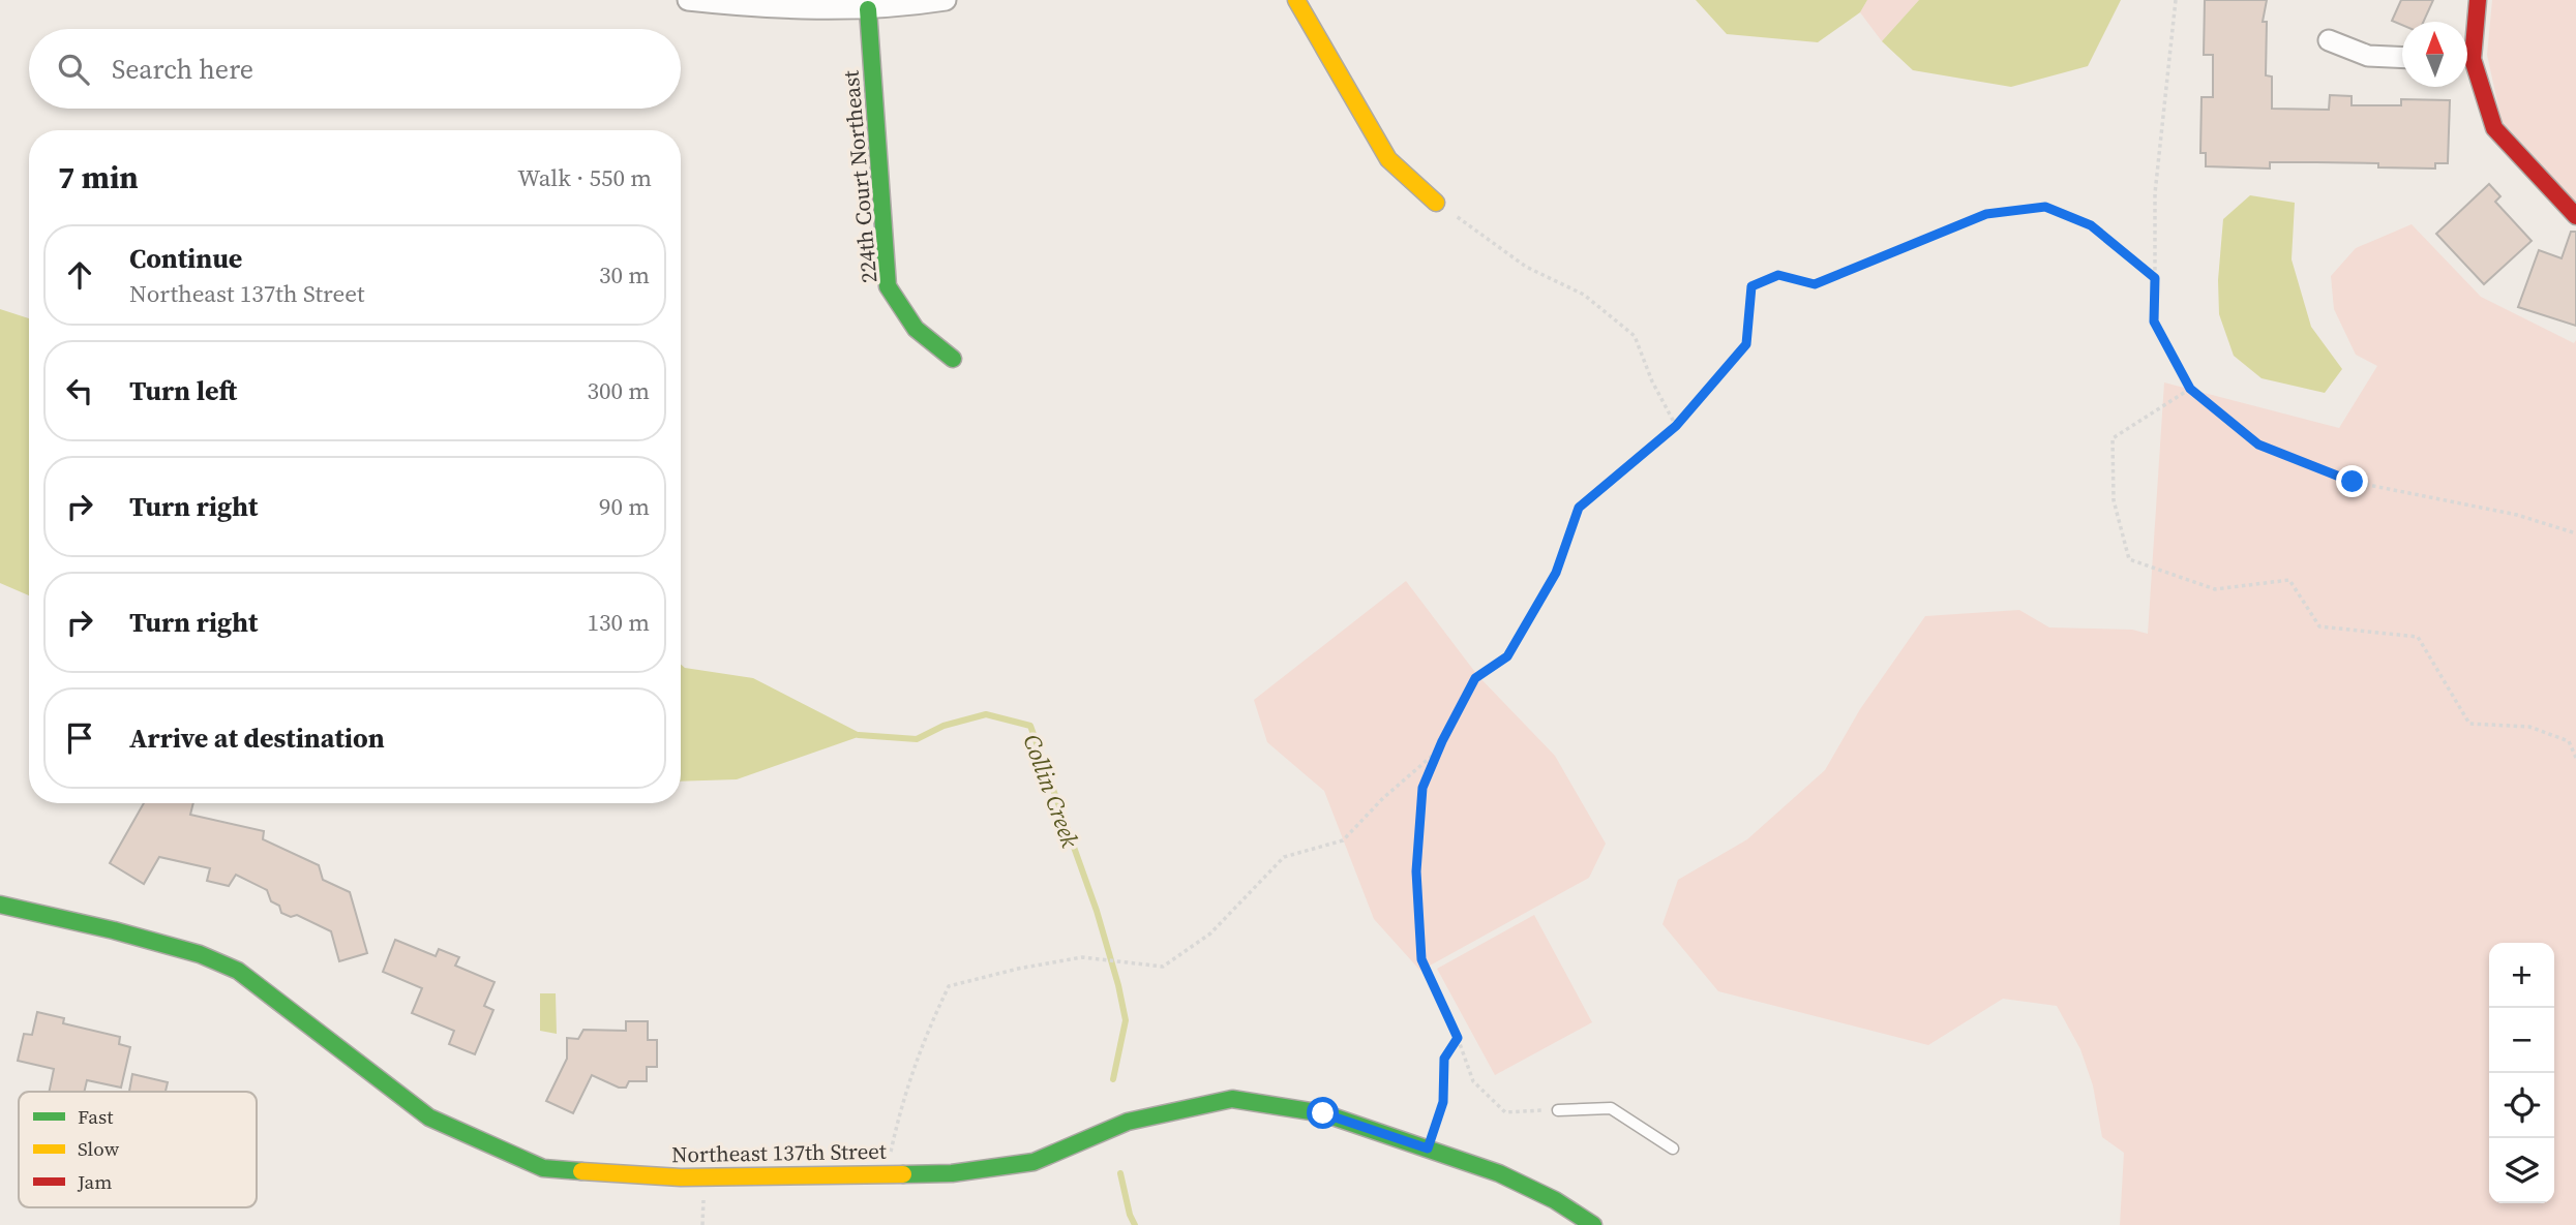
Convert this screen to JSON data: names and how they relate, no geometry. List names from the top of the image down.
{
  "streets": {
    "street": ["224th Court Northeast", "Northeast 137th Street"]
  },
  "water": ["Collin Creek"],
  "legend": ["Fast", "Slow", "Jam"],
  "north": "top",
  "page": {
    "search": "Search here",
    "heading": ["7 min", "Walk · 550 m"],
    "list": [
      ["Continue", "Northeast 137th Street", "30 m"],
      ["Turn left", "300 m"],
      ["Turn right", "90 m"],
      ["Turn right", "130 m"],
      "Arrive at destination"
    ],
    "map_buttons": ["+", "−"]
  }
}
